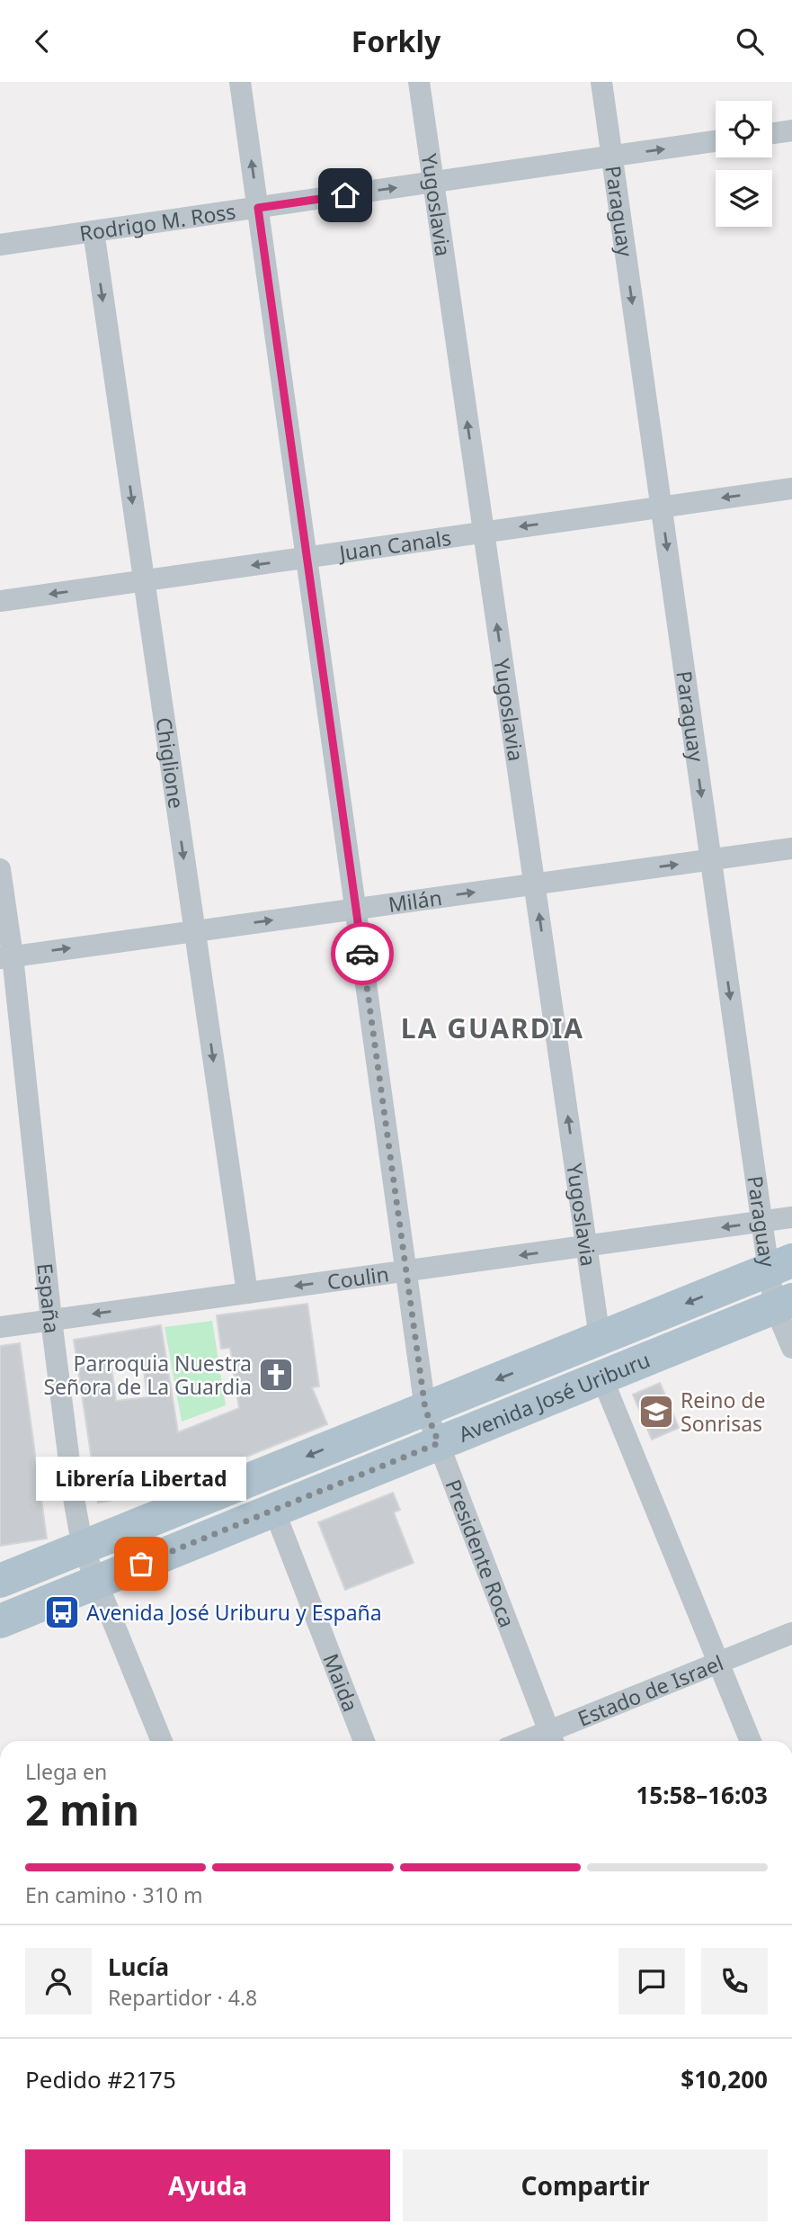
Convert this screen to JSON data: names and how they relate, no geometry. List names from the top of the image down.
{
  "streets": {
    "main road": ["Avenida José Uriburu"],
    "street": [
      "Yugoslavia",
      "Paraguay",
      "Rodrigo M. Ross",
      "Juan Canals",
      "Chiglione",
      "Milán",
      "Coulin",
      "España",
      "Presidente Roca",
      "Maida",
      "Estado de Israel"
    ]
  },
  "crossings": [
    ["Yugoslavia", "Rodrigo M. Ross"],
    ["Yugoslavia", "Juan Canals"],
    ["Yugoslavia", "Milán"],
    ["Yugoslavia", "Coulin"],
    ["Yugoslavia", "Avenida José Uriburu"],
    ["Paraguay", "Rodrigo M. Ross"],
    ["Paraguay", "Juan Canals"],
    ["Paraguay", "Milán"],
    ["Paraguay", "Coulin"],
    ["Paraguay", "Avenida José Uriburu"],
    ["Rodrigo M. Ross", "Chiglione"],
    ["Rodrigo M. Ross", "Presidente Roca"],
    ["Juan Canals", "Chiglione"],
    ["Juan Canals", "Presidente Roca"],
    ["Chiglione", "Milán"],
    ["Chiglione", "Coulin"],
    ["Milán", "España"],
    ["Milán", "Presidente Roca"],
    ["Coulin", "España"],
    ["Coulin", "Presidente Roca"],
    ["España", "Avenida José Uriburu"],
    ["Avenida José Uriburu", "Presidente Roca"],
    ["Avenida José Uriburu", "Maida"],
    ["Presidente Roca", "Estado de Israel"]
  ],
  "one_way": [
    "Yugoslavia",
    "Paraguay",
    "Rodrigo M. Ross",
    "Juan Canals",
    "Chiglione",
    "Milán",
    "Coulin"
  ],
  "districts": ["LA GUARDIA"],
  "places": {
    "church": ["Parroquia Nuestra Señora de La Guardia"],
    "school or university": ["Reino de Sonrisas"],
    "other": ["Librería Libertad"],
    "bus stop": ["Avenida José Uriburu y España"]
  },
  "page": {
    "header": "Forkly",
    "bubble": "Librería Libertad",
    "heading": ["2 min", "Llega en", "15:58–16:03"],
    "panel": [
      "Lucía",
      "Repartidor · 4.8",
      "Pedido #2175",
      "$10,200"
    ],
    "bar": "En camino · 310 m",
    "buttons": ["Ayuda", "Compartir"]
  }
}
